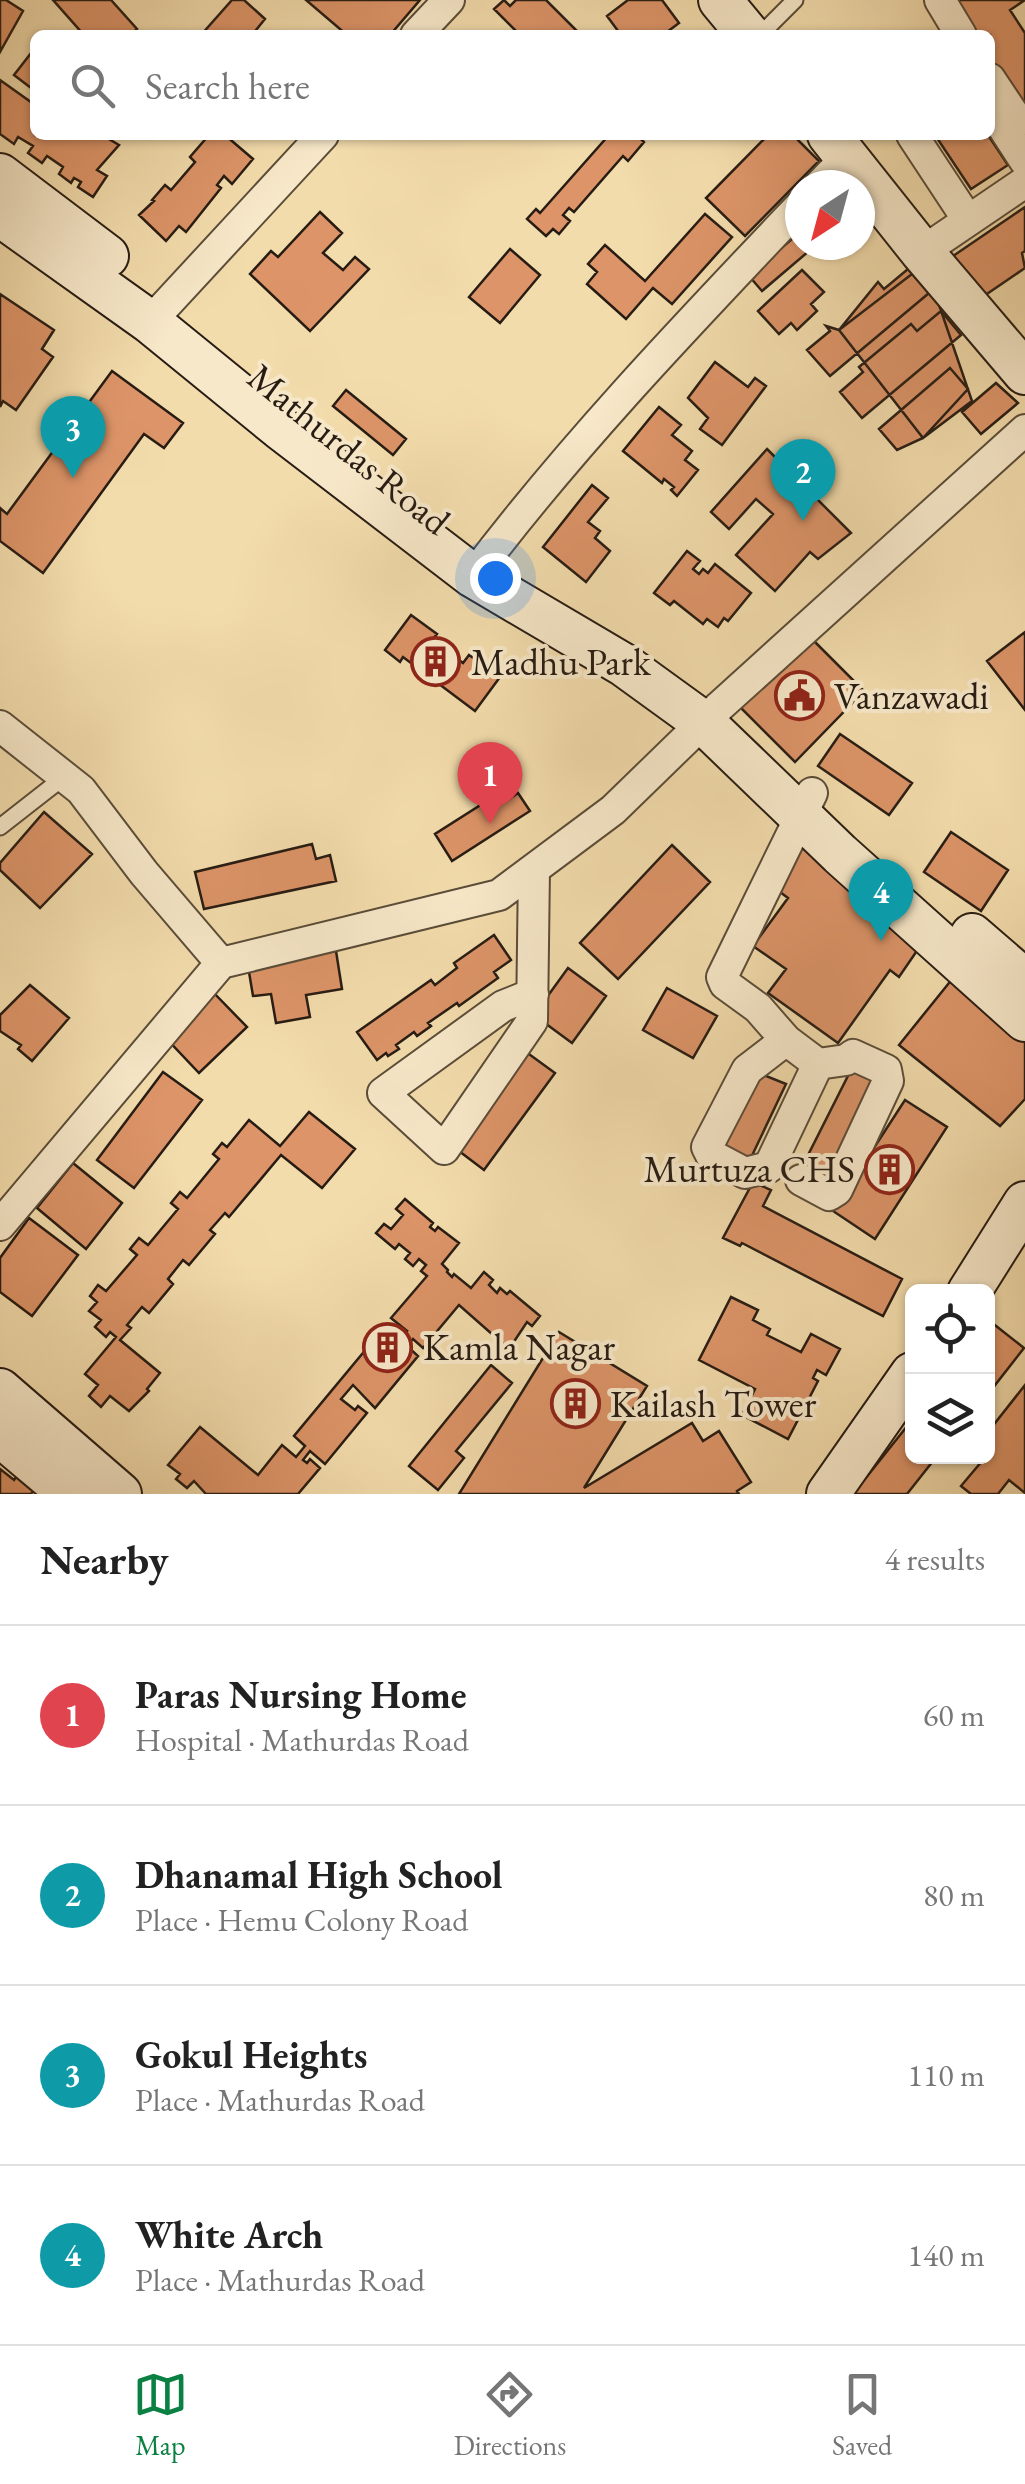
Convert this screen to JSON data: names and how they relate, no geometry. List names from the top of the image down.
{
  "streets": {
    "street": ["Mathurdas Road"]
  },
  "places": {
    "building": [
      "Madhu Park",
      "Murtuza CHS",
      "Kamla Nagar",
      "Kailash Tower"
    ],
    "public building": ["Vanzawadi"]
  },
  "north": "bottom left",
  "page": {
    "search": "Search here",
    "pins": [
      "3",
      "2",
      "1",
      "4"
    ],
    "heading": ["Nearby", "4 results"],
    "list": [
      {
        "mark": "1",
        "name": "Paras Nursing Home",
        "note": "Hospital · Mathurdas Road",
        "value": "60 m"
      },
      {
        "mark": "2",
        "name": "Dhanamal High School",
        "note": "Place · Hemu Colony Road",
        "value": "80 m"
      },
      {
        "mark": "3",
        "name": "Gokul Heights",
        "note": "Place · Mathurdas Road",
        "value": "110 m"
      },
      {
        "mark": "4",
        "name": "White Arch",
        "note": "Place · Mathurdas Road",
        "value": "140 m"
      }
    ],
    "nav": ["Map", "Directions", "Saved"]
  }
}
